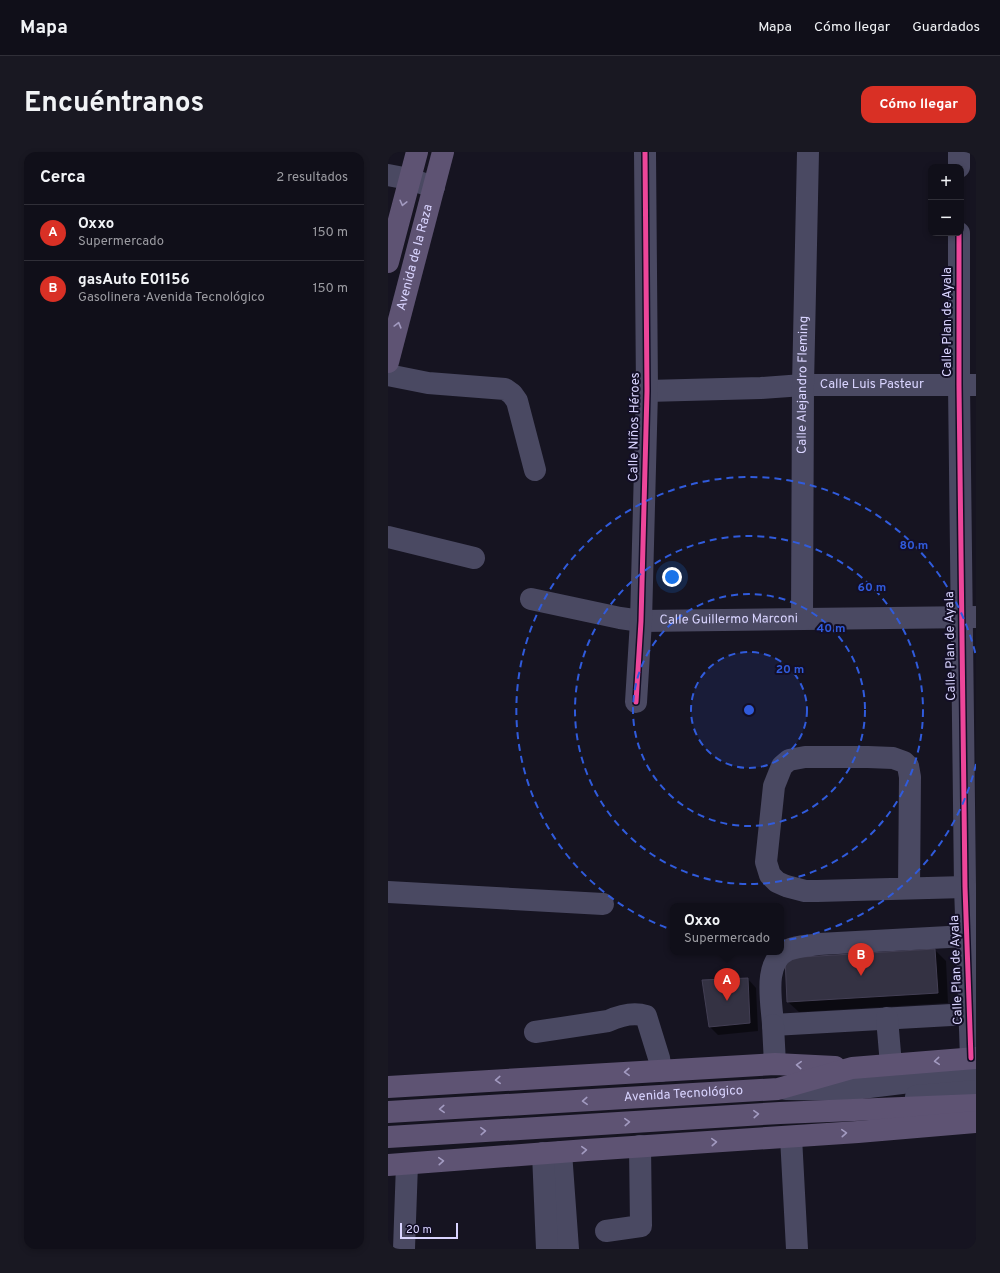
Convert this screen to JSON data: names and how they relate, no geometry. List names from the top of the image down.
{
  "streets": {
    "main road": ["Avenida de la Raza", "Avenida Tecnológico"],
    "street": [
      "Calle Plan de Ayala",
      "Calle Alejandro Fleming",
      "Calle Luis Pasteur",
      "Calle Niños Héroes",
      "Calle Guillermo Marconi"
    ]
  },
  "crossings": [
    ["Calle Plan de Ayala", "Calle Luis Pasteur"],
    ["Calle Plan de Ayala", "Calle Guillermo Marconi"],
    ["Calle Plan de Ayala", "Avenida Tecnológico"],
    ["Calle Alejandro Fleming", "Calle Luis Pasteur"],
    ["Calle Alejandro Fleming", "Calle Guillermo Marconi"],
    ["Calle Luis Pasteur", "Calle Niños Héroes"],
    ["Calle Niños Héroes", "Calle Guillermo Marconi"]
  ],
  "scale_bar": "20 m",
  "page": {
    "header": "Mapa",
    "nav": ["Mapa", "Cómo llegar", "Guardados"],
    "title": "Encuéntranos",
    "buttons": "Cómo llegar",
    "heading": ["Cerca", "2 resultados"],
    "map_buttons": ["+", "−"],
    "list": [
      {
        "mark": "A",
        "name": "Oxxo",
        "note": "Supermercado",
        "value": "150 m"
      },
      {
        "mark": "B",
        "name": "gasAuto E01156",
        "note": "Gasolinera · Avenida Tecnológico",
        "value": "150 m"
      }
    ],
    "popup": ["Oxxo", "Supermercado"],
    "pins": ["B", "A"],
    "scale": "20 m"
  },
  "rings": [
    "80 m",
    "60 m",
    "40 m",
    "20 m"
  ]
}
